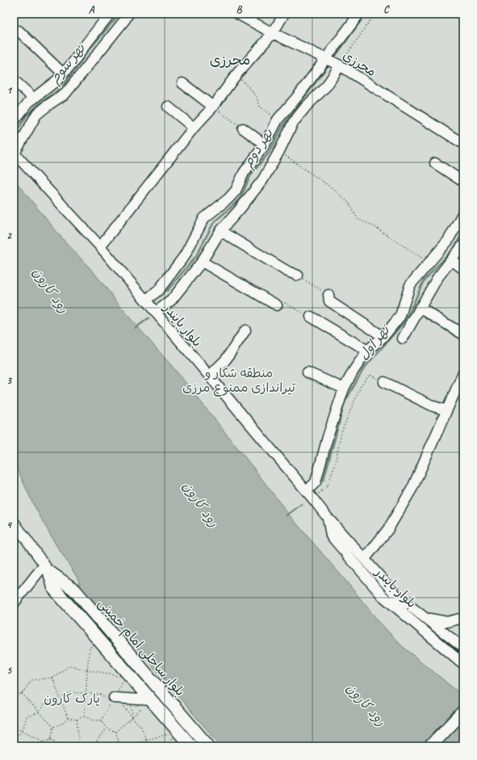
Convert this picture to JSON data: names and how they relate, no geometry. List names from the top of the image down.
{
  "streets": {
    "main road": ["بلوار ساحلی امام خمینی"],
    "street": ["محرزی", "بلوار بایندر"]
  },
  "districts": ["محرزی"],
  "water": [
    "نهر سوم",
    "نهر دوم",
    "رود کارون",
    "نهر اول"
  ],
  "parks": ["منطقه شکار و تیراندازی ممنوع مرزی", "پارک کارون"],
  "grid": {
    "columns": ["A", "B", "C"],
    "rows": [
      "1",
      "2",
      "3",
      "4",
      "5"
    ]
  }
}
